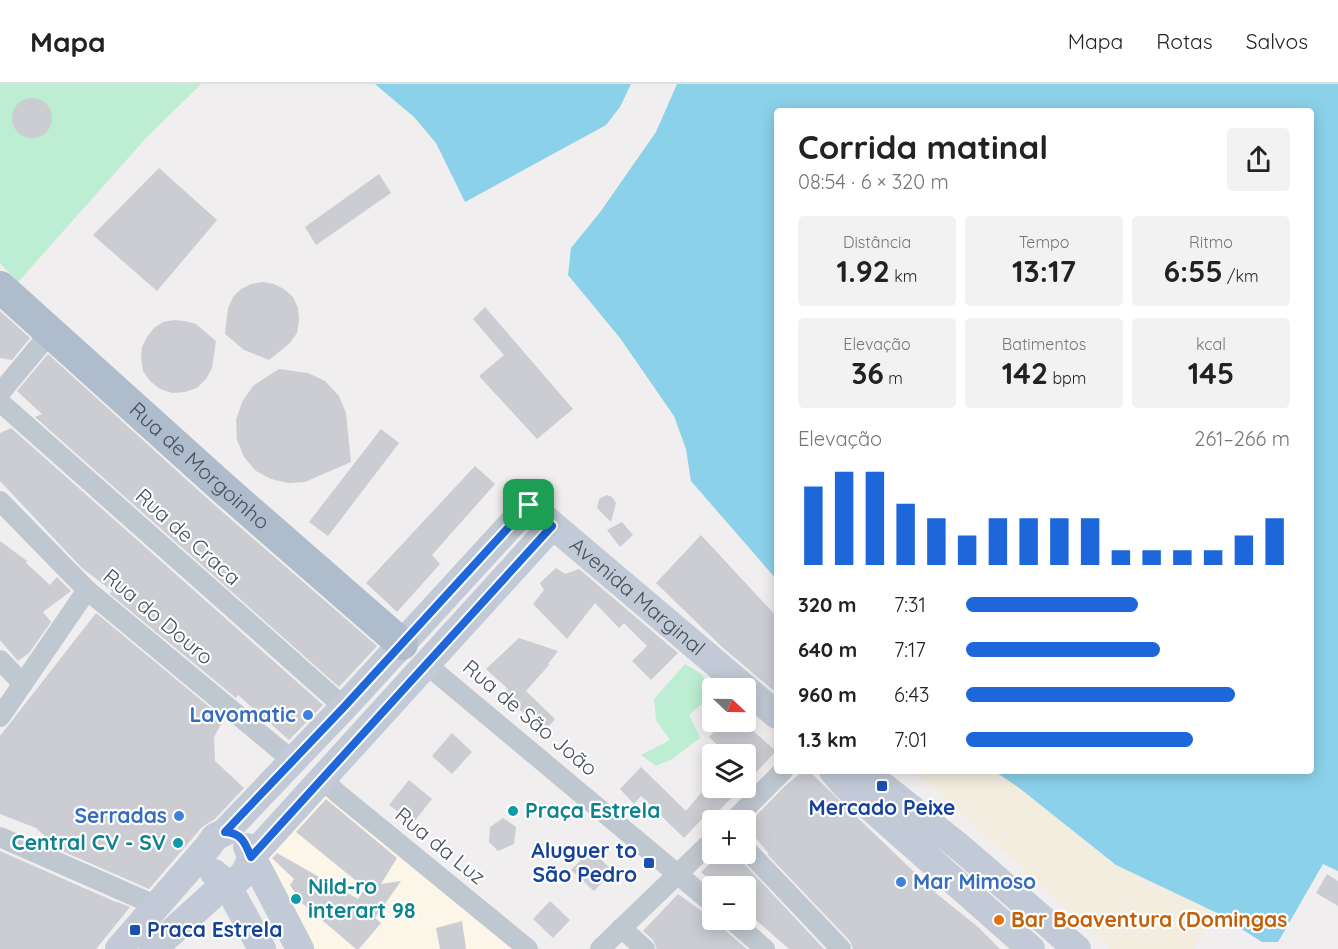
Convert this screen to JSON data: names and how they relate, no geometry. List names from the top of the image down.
{
  "streets": {
    "main road": ["Rua de Morgoinho", "Avenida Marginal"],
    "street": [
      "Rua de Craca",
      "Rua do Douro",
      "Rua de São João",
      "Rua da Luz"
    ]
  },
  "crossings": [
    ["Rua de Morgoinho", "Avenida Marginal"]
  ],
  "places": {
    "other": [
      "Lavomatic",
      "Praça Estrela",
      "Serradas",
      "Central CV - SV",
      "Mar Mimoso",
      "Nild-ro interart 98",
      "Bar Boaventura (Domingas"
    ],
    "transit": ["Mercado Peixe", "Aluguer to São Pedro", "Praca Estrela"]
  },
  "north": "right",
  "page": {
    "header": "Mapa",
    "nav": ["Mapa", "Rotas", "Salvos"],
    "heading": ["Corrida matinal", "08:54 · 6 × 320 m"],
    "stats": [
      ["Distância", "1.92 km"],
      ["Tempo", "13:17"],
      ["Ritmo", "6:55 /km"],
      ["Elevação", "36 m"],
      ["Batimentos", "142 bpm"],
      ["kcal", "145"]
    ],
    "chart": ["Elevação", "261–266 m"],
    "list": [
      {
        "name": "320 m",
        "note": "7:31"
      },
      {
        "name": "640 m",
        "note": "7:17"
      },
      {
        "name": "960 m",
        "note": "6:43"
      },
      {
        "name": "1.3 km",
        "note": "7:01"
      }
    ],
    "map_buttons": ["+", "−"]
  }
}
